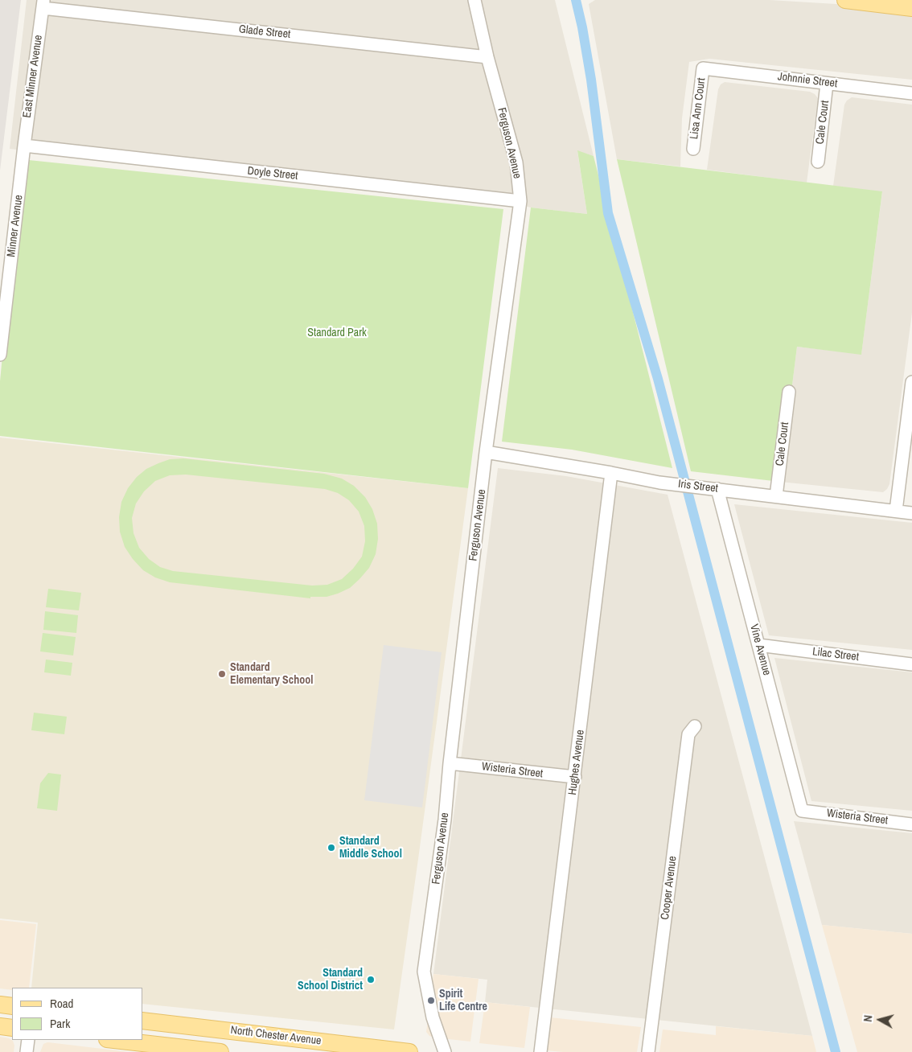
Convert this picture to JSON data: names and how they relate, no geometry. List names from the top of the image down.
{
  "streets": {
    "main road": ["North Chester Avenue"],
    "street": [
      "Glade Street",
      "East Minner Avenue",
      "Johnnie Street",
      "Lisa Ann Court",
      "Cale Court",
      "Ferguson Avenue",
      "Doyle Street",
      "Minner Avenue",
      "Iris Street",
      "Vine Avenue",
      "Lilac Street",
      "Hughes Avenue",
      "Wisteria Street",
      "Cooper Avenue"
    ]
  },
  "crossings": [
    ["Glade Street", "East Minner Avenue"],
    ["Glade Street", "Ferguson Avenue"],
    ["East Minner Avenue", "Doyle Street"],
    ["East Minner Avenue", "Minner Avenue"],
    ["Johnnie Street", "Lisa Ann Court"],
    ["Johnnie Street", "Cale Court"],
    ["Cale Court", "Iris Street"],
    ["Ferguson Avenue", "Doyle Street"],
    ["Ferguson Avenue", "Iris Street"],
    ["Ferguson Avenue", "Wisteria Street"],
    ["Doyle Street", "Minner Avenue"],
    ["Iris Street", "Vine Avenue"],
    ["Iris Street", "Hughes Avenue"],
    ["Vine Avenue", "Lilac Street"],
    ["Vine Avenue", "Wisteria Street"],
    ["Hughes Avenue", "Wisteria Street"]
  ],
  "parks": ["Standard Park"],
  "places": [
    "Standard Elementary School",
    "Standard Middle School",
    "Standard School District",
    "Spirit Life Centre"
  ],
  "legend": ["Road", "Park"],
  "north": "left"
}
